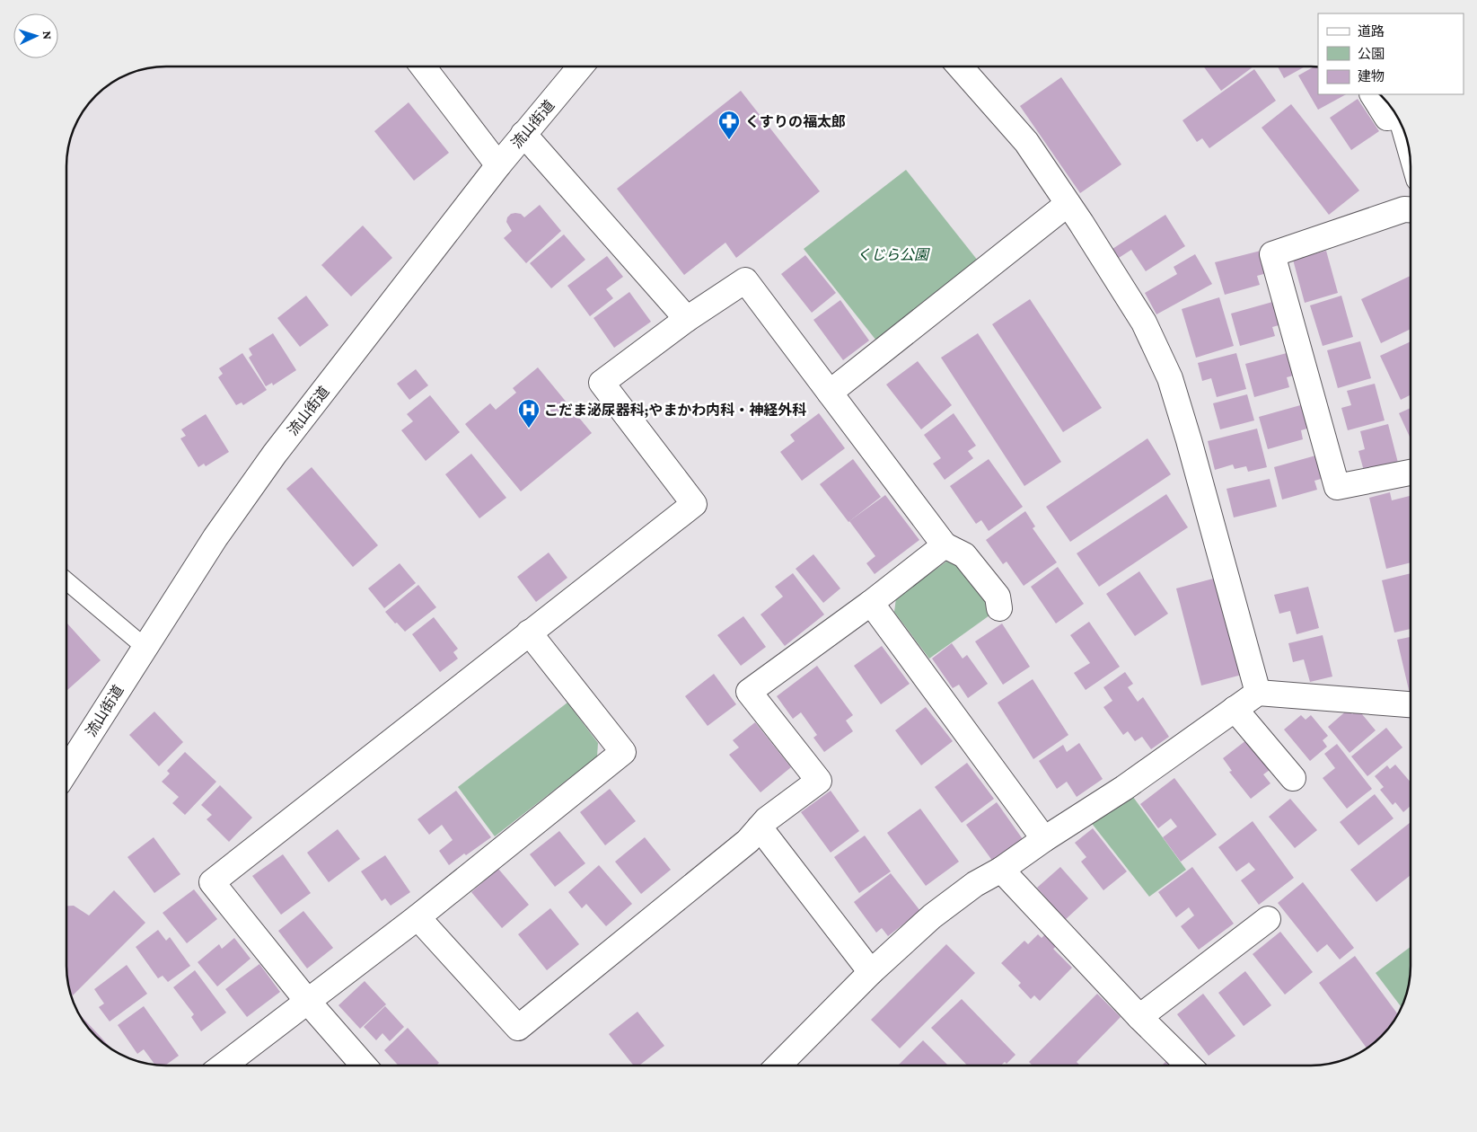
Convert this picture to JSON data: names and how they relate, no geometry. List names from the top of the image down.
{
  "streets": {
    "street": ["流山街道"]
  },
  "parks": ["くじら公園"],
  "places": {
    "pharmacy": ["くすりの福太郎"],
    "hospital": ["こだま泌尿器科;やまかわ内科・神経外科"]
  },
  "legend": ["道路", "公園", "建物"],
  "north": "right"
}
